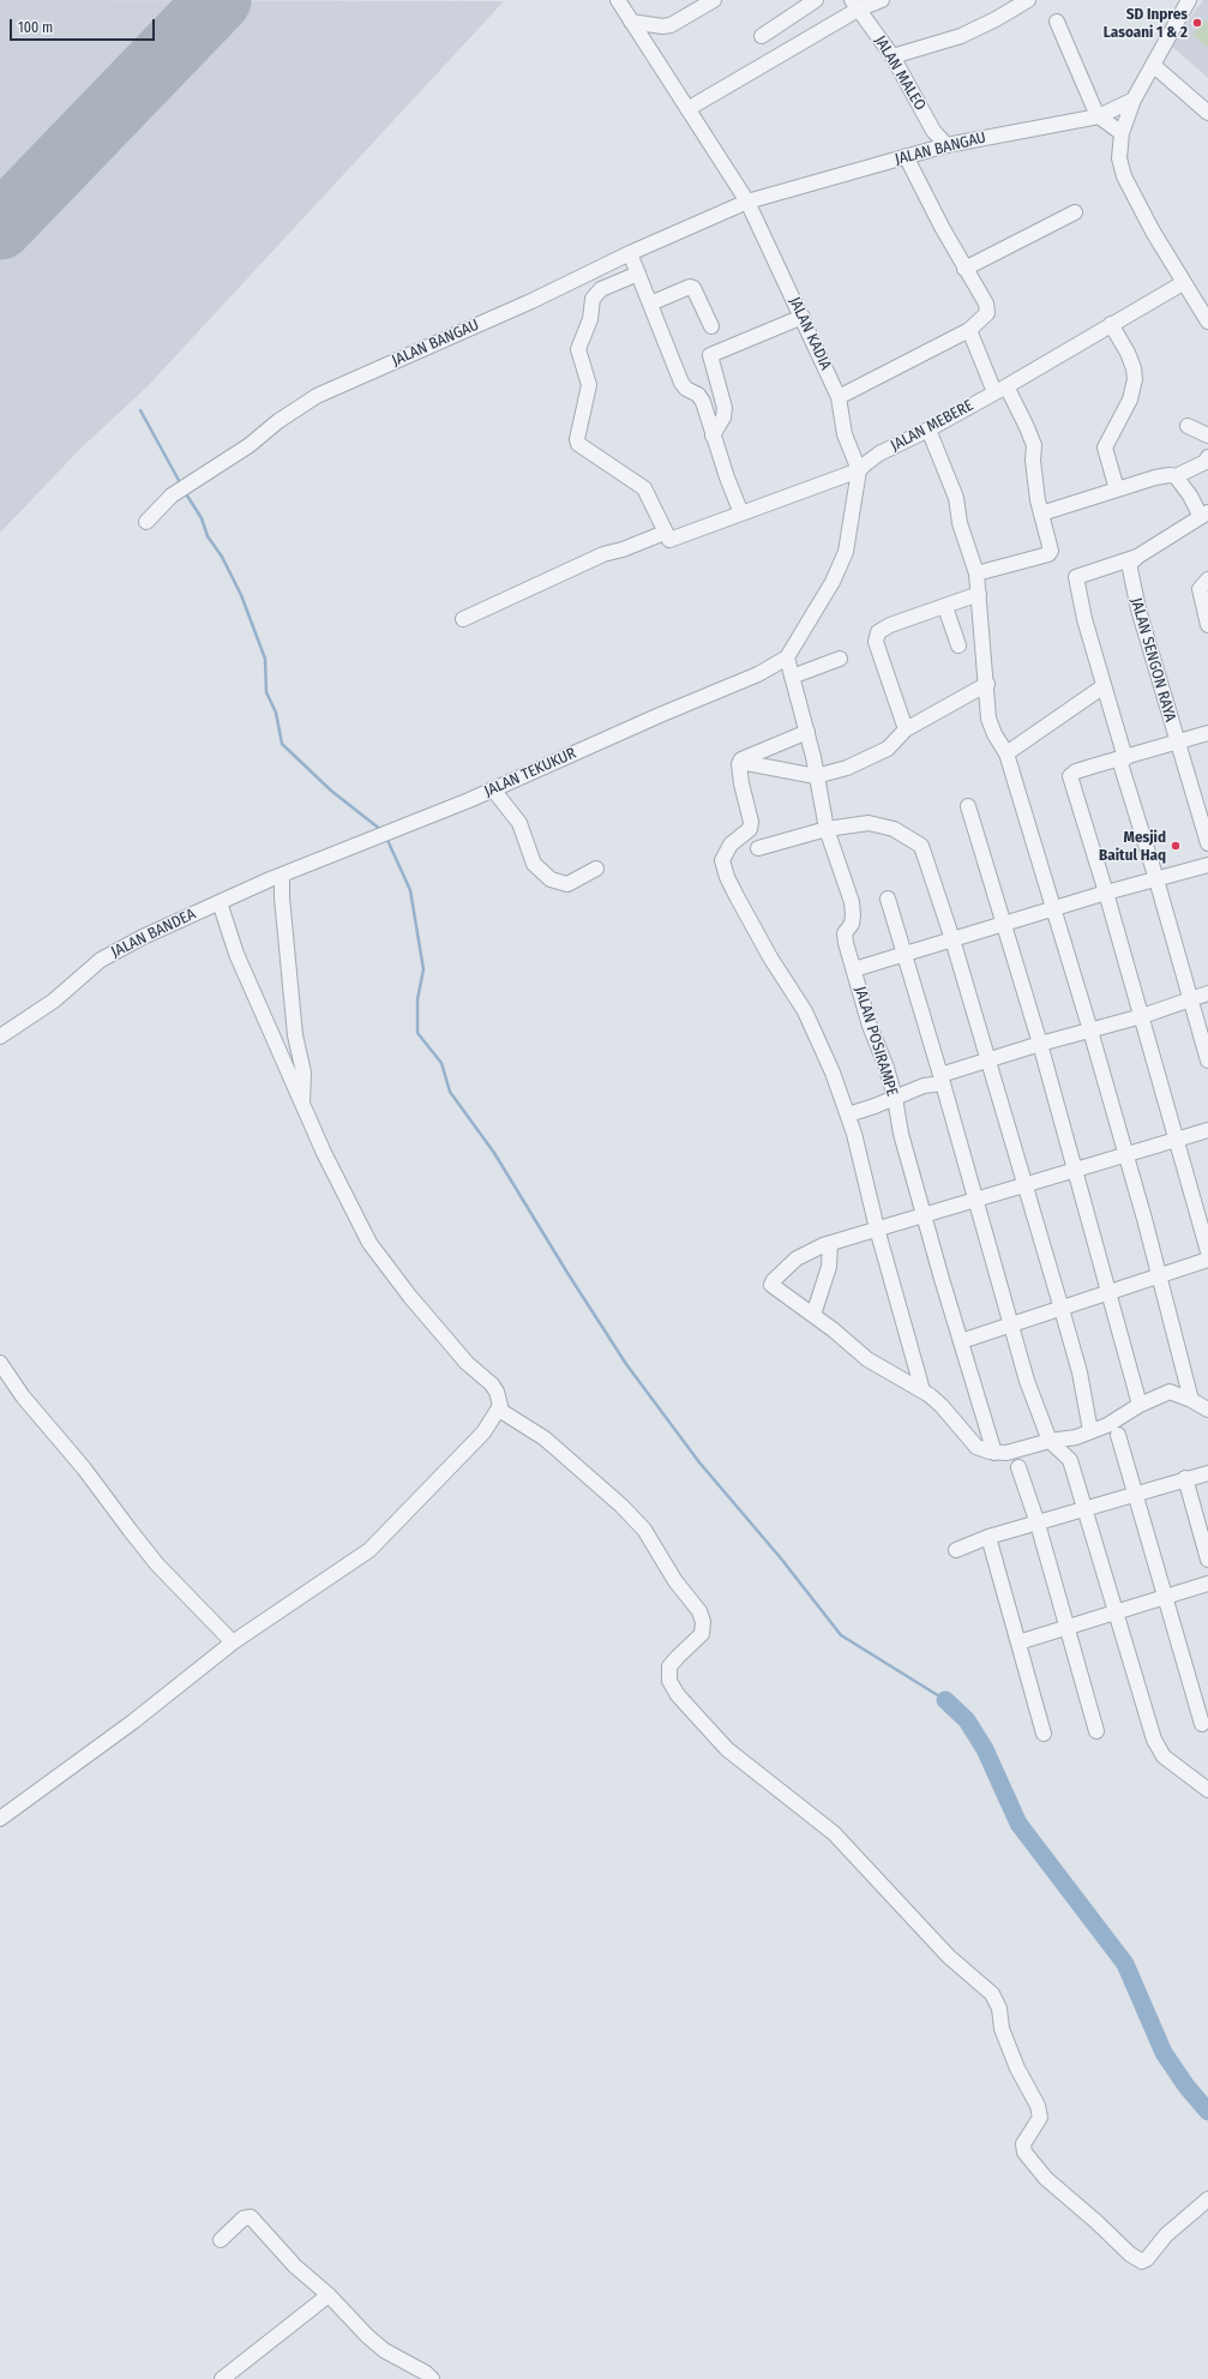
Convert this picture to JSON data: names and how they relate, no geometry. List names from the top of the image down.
{
  "streets": {
    "street": [
      "JALAN MALEO",
      "JALAN BANGAU",
      "JALAN KADIA",
      "JALAN MEBERE",
      "JALAN SENGON RAYA",
      "JALAN TEKUKUR",
      "JALAN BANDEA",
      "JALAN POSIRAMPE"
    ]
  },
  "crossings": [
    ["JALAN MALEO", "JALAN BANGAU"],
    ["JALAN BANGAU", "JALAN KADIA"],
    ["JALAN KADIA", "JALAN MEBERE"],
    ["JALAN TEKUKUR", "JALAN BANDEA"],
    ["JALAN TEKUKUR", "JALAN POSIRAMPE"]
  ],
  "places": ["SD Inpres Lasoani 1 & 2", "Mesjid Baitul Haq"],
  "scale_bar": "100 m"
}
